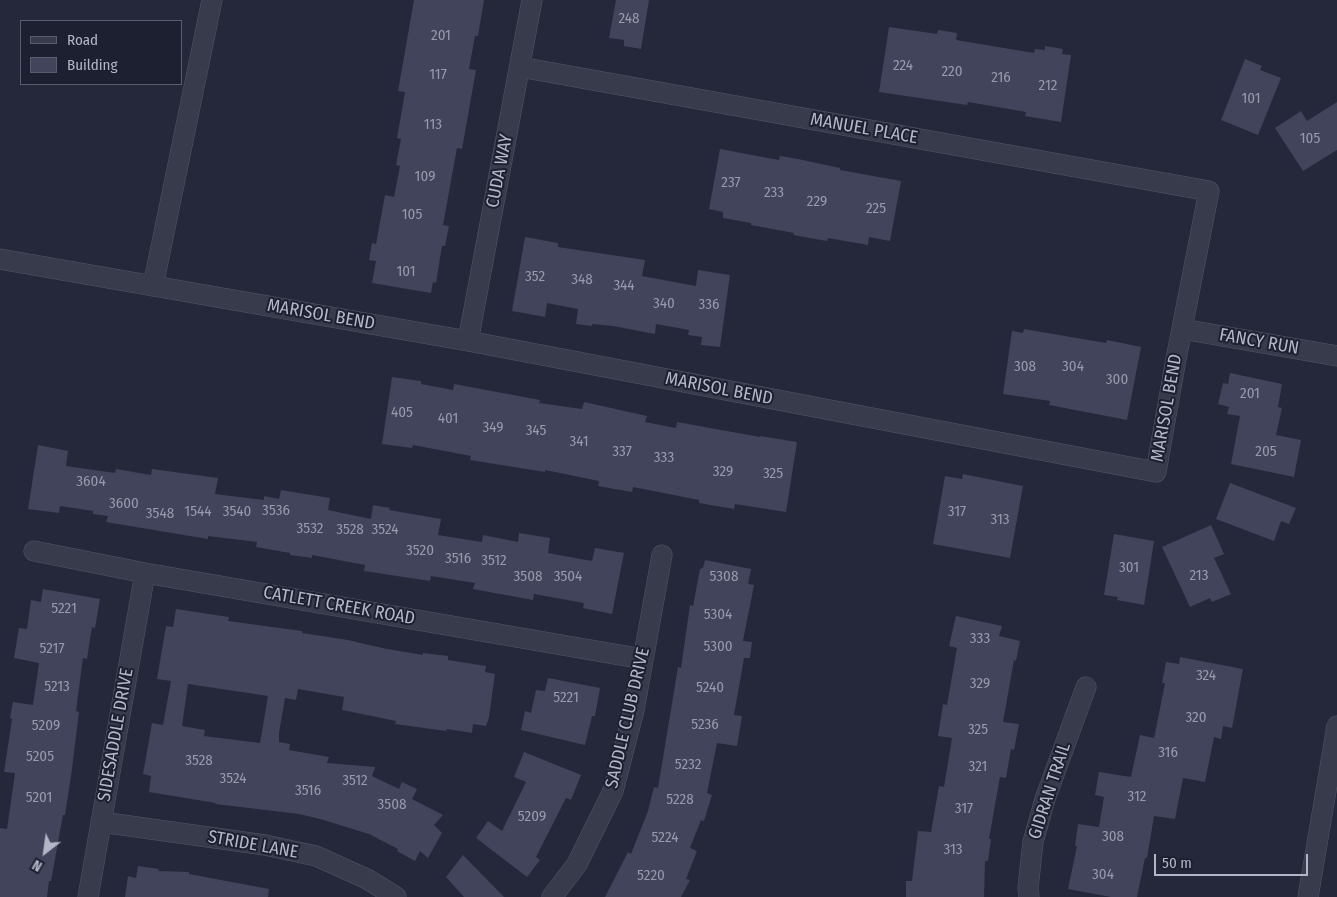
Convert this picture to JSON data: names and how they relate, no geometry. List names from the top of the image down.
{
  "streets": {
    "street": [
      "MANUEL PLACE",
      "CUDA WAY",
      "MARISOL BEND",
      "FANCY RUN",
      "CATLETT CREEK ROAD",
      "SADDLE CLUB DRIVE",
      "SIDESADDLE DRIVE",
      "GIDRAN TRAIL",
      "STRIDE LANE"
    ]
  },
  "crossings": [
    ["MANUEL PLACE", "CUDA WAY"],
    ["MANUEL PLACE", "MARISOL BEND"],
    ["CUDA WAY", "MARISOL BEND"],
    ["MARISOL BEND", "FANCY RUN"],
    ["CATLETT CREEK ROAD", "SADDLE CLUB DRIVE"],
    ["CATLETT CREEK ROAD", "SIDESADDLE DRIVE"],
    ["SIDESADDLE DRIVE", "STRIDE LANE"]
  ],
  "house_numbers": [
    "248",
    "201",
    "224",
    "220",
    "117",
    "216",
    "212",
    "101",
    "113",
    "105",
    "109",
    "237",
    "233",
    "229",
    "225",
    "105",
    "101",
    "352",
    "348",
    "344",
    "340",
    "336",
    "308",
    "304",
    "300",
    "201",
    "405",
    "401",
    "349",
    "345",
    "341",
    "337",
    "205",
    "333",
    "329",
    "325",
    "3604",
    "3600",
    "3536",
    "1544",
    "3540",
    "317",
    "3548",
    "313",
    "3532",
    "3528",
    "3524",
    "3520",
    "3516",
    "3512",
    "301",
    "213",
    "3508",
    "3504",
    "5308",
    "5221",
    "5304",
    "333",
    "5300",
    "5217",
    "324",
    "329",
    "5213",
    "5240",
    "5221",
    "320",
    "5236",
    "5209",
    "325",
    "316",
    "5205",
    "3528",
    "5232",
    "321",
    "3524",
    "3512",
    "3516",
    "312",
    "5201",
    "5228",
    "3508",
    "317",
    "5209",
    "308",
    "5224",
    "313",
    "304",
    "5220"
  ],
  "legend": ["Road", "Building"],
  "scale_bar": "50 m",
  "north": "bottom left"
}
